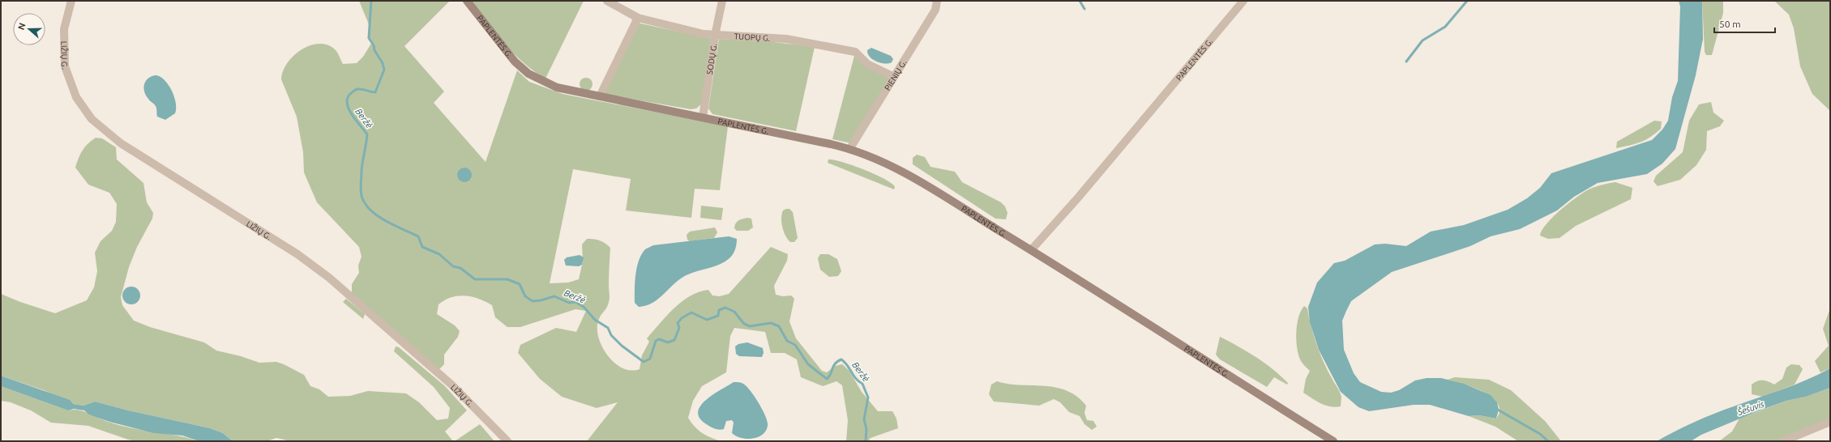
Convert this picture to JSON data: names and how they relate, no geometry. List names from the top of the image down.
{
  "streets": {
    "main road": ["PAPLENTĖS G."],
    "street": [
      "TUOPŲ G.",
      "LIŽIŲ G.",
      "SODŲ G.",
      "PIENIŲ G."
    ]
  },
  "crossings": [
    ["PAPLENTĖS G.", "SODŲ G."],
    ["PAPLENTĖS G.", "PIENIŲ G."],
    ["TUOPŲ G.", "SODŲ G."],
    ["TUOPŲ G.", "PIENIŲ G."]
  ],
  "water": ["Beržė", "Šešuvis"],
  "scale_bar": "50 m",
  "north": "left"
}
